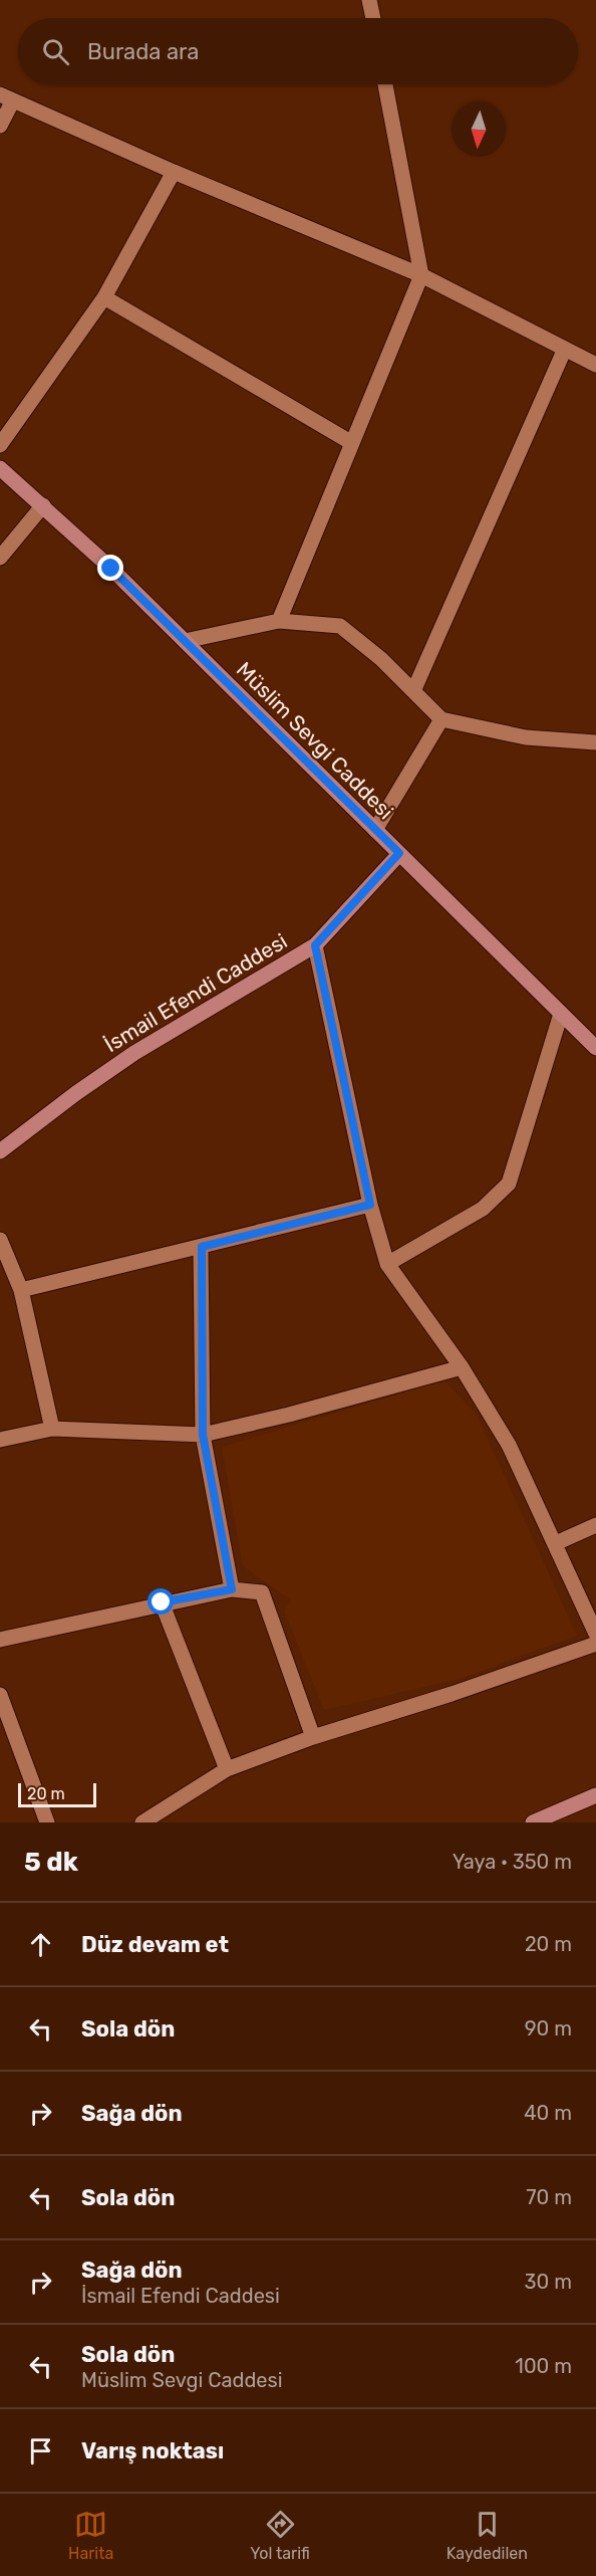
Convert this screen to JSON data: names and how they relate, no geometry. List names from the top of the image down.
{
  "streets": {
    "main road": ["Müslim Sevgi Caddesi", "İsmail Efendi Caddesi"]
  },
  "crossings": [
    ["Müslim Sevgi Caddesi", "İsmail Efendi Caddesi"]
  ],
  "scale_bar": "20 m",
  "north": "bottom",
  "page": {
    "search": "Burada ara",
    "scale": "20 m",
    "heading": ["5 dk", "Yaya · 350 m"],
    "list": [
      ["Düz devam et", "20 m"],
      ["Sola dön", "90 m"],
      ["Sağa dön", "40 m"],
      ["Sola dön", "70 m"],
      ["Sağa dön", "İsmail Efendi Caddesi", "30 m"],
      ["Sola dön", "Müslim Sevgi Caddesi", "100 m"],
      "Varış noktası"
    ],
    "nav": ["Harita", "Yol tarifi", "Kaydedilen"]
  }
}
